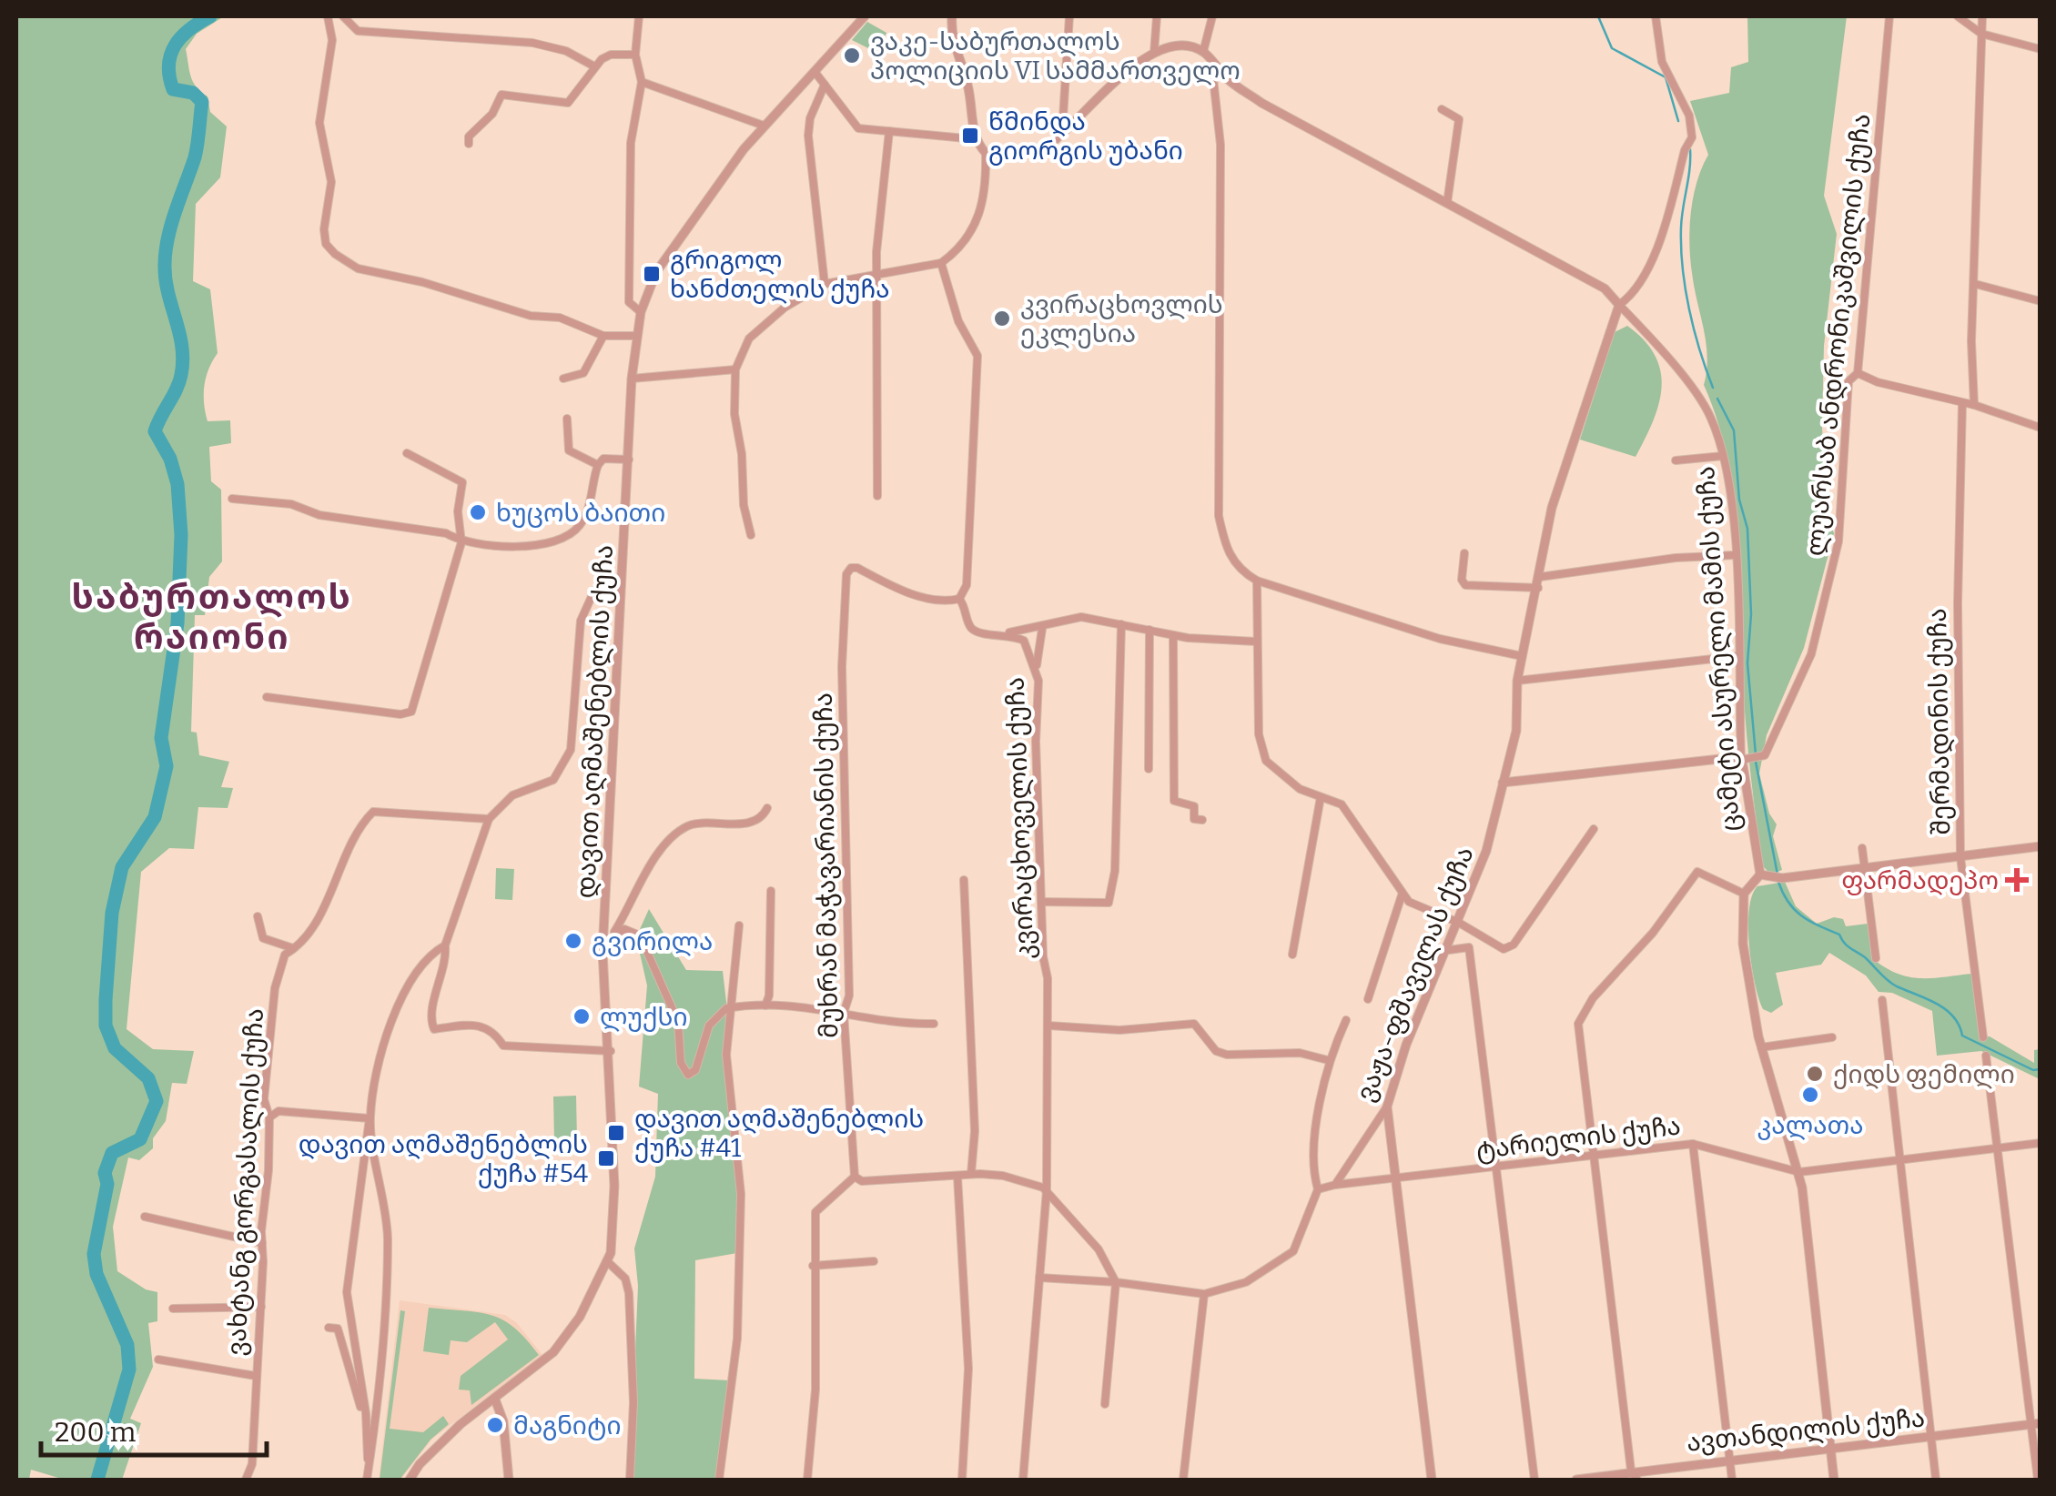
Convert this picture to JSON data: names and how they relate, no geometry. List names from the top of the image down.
{
  "streets": {
    "street": [
      "ლუარსაბ ანდრონიკაშვილის ქუჩა",
      "ცამეტი ასურელი მამის ქუჩა",
      "დავით აღმაშენებლის ქუჩა",
      "შერმადინის ქუჩა",
      "კვირაცხოველის ქუჩა",
      "მუხრან მაჭავარიანის ქუჩა",
      "ვაჟა-ფშაველას ქუჩა",
      "ტარიელის ქუჩა",
      "ვახტანგ გორგასალის ქუჩა",
      "ავთანდილის ქუჩა"
    ]
  },
  "crossings": [
    ["ლუარსაბ ანდრონიკაშვილის ქუჩა", "ცამეტი ასურელი მამის ქუჩა"],
    ["ცამეტი ასურელი მამის ქუჩა", "ვაჟა-ფშაველას ქუჩა"],
    ["კვირაცხოველის ქუჩა", "მუხრან მაჭავარიანის ქუჩა"],
    ["ვაჟა-ფშაველას ქუჩა", "ტარიელის ქუჩა"]
  ],
  "districts": ["საბურთალოს რაიონი"],
  "places": {
    "other": [
      "ვაკე-საბურთალოს პოლიციის VI სამმართველო",
      "კვირაცხოვლის ეკლესია",
      "ხუცოს ბაითი",
      "გვირილა",
      "ლუქსი",
      "ქიდს ფემილი",
      "კალათა",
      "მაგნიტი"
    ],
    "transit": [
      "წმინდა გიორგის უბანი",
      "გრიგოლ ხანძთელის ქუჩა",
      "დავით აღმაშენებლის ქუჩა #41",
      "დავით აღმაშენებლის ქუჩა #54"
    ],
    "health": ["ფარმადეპო"]
  },
  "scale_bar": "200 m"
}
